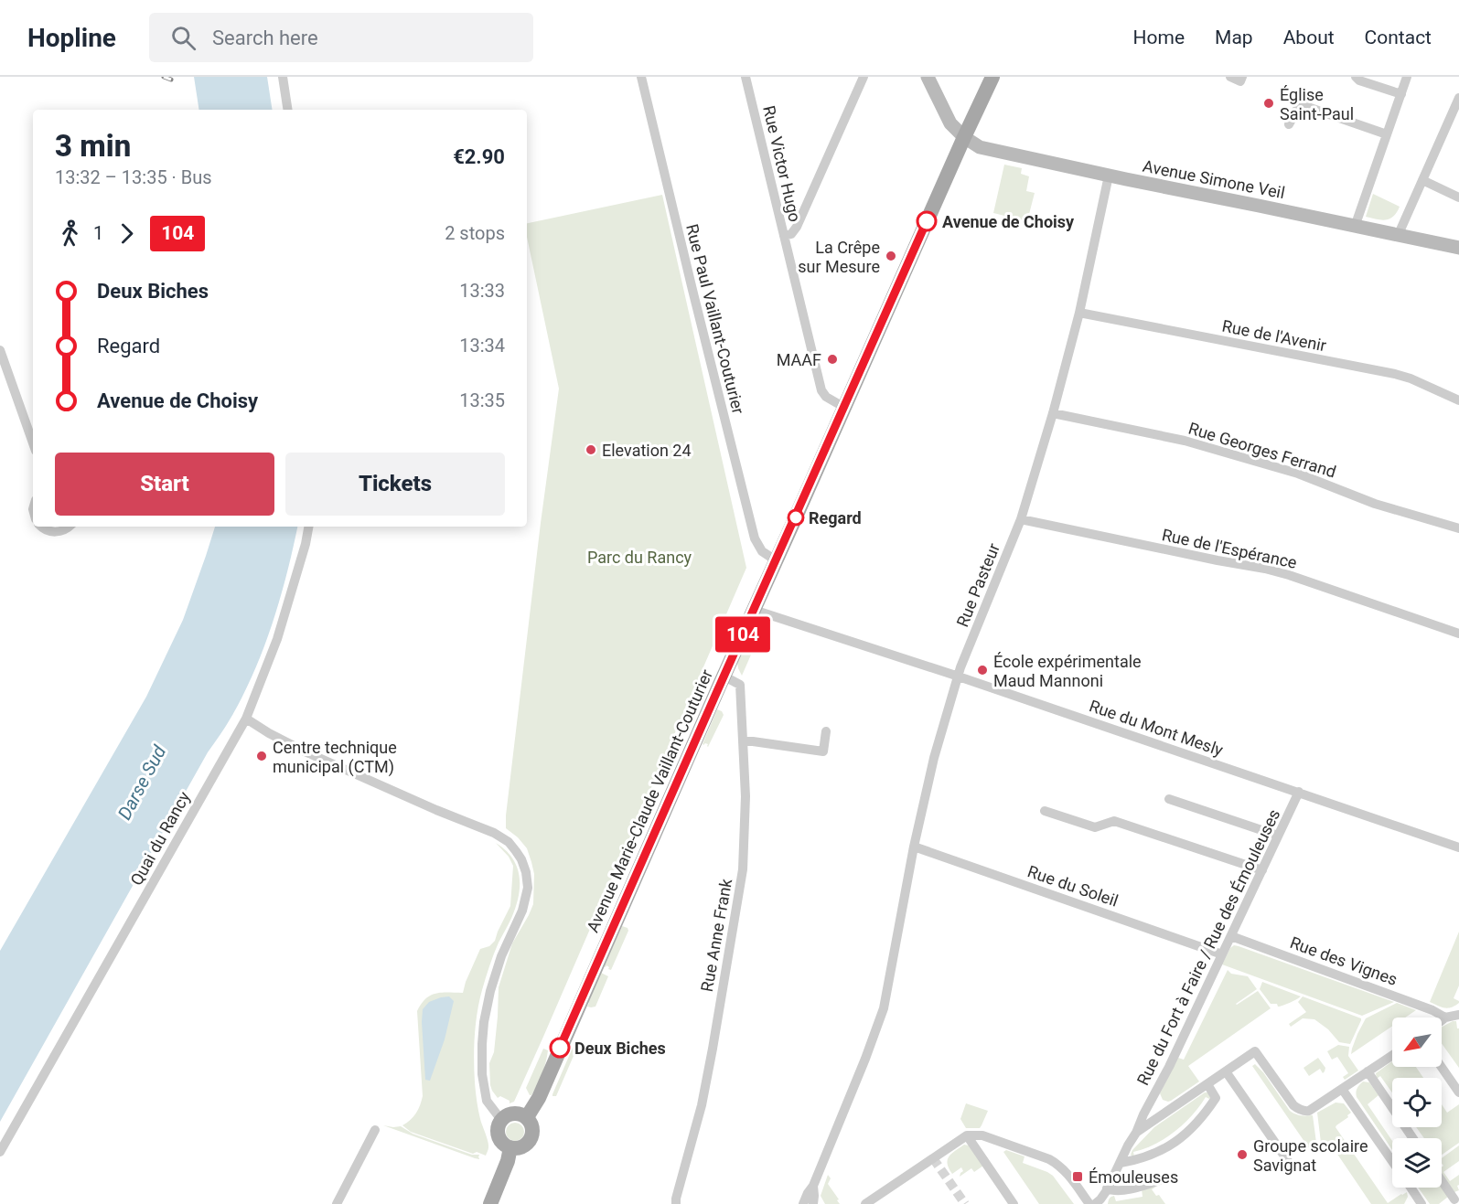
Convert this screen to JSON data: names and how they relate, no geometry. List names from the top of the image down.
{
  "streets": {
    "main road": ["Avenue Marie-Claude Vaillant-Couturier"],
    "street": [
      "Rue Victor Hugo",
      "Avenue Simone Veil",
      "Rue Paul Vaillant-Couturier",
      "Rue de l'Avenir",
      "Rue Georges Ferrand",
      "Rue de l'Espérance",
      "Rue Pasteur",
      "Rue du Mont Mesly",
      "Quai du Rancy",
      "Rue du Soleil",
      "Rue Anne Frank",
      "Rue du Fort à Faire / Rue des Émouleuses",
      "Rue des Vignes"
    ]
  },
  "crossings": [
    ["Rue Victor Hugo", "Avenue Marie-Claude Vaillant-Couturier"],
    ["Avenue Simone Veil", "Rue Pasteur"],
    ["Avenue Simone Veil", "Avenue Marie-Claude Vaillant-Couturier"],
    ["Rue Paul Vaillant-Couturier", "Avenue Marie-Claude Vaillant-Couturier"],
    ["Rue de l'Avenir", "Rue Pasteur"],
    ["Rue Georges Ferrand", "Rue Pasteur"],
    ["Rue de l'Espérance", "Rue Pasteur"],
    ["Rue Pasteur", "Rue du Mont Mesly"],
    ["Rue Pasteur", "Rue du Soleil"],
    ["Rue du Mont Mesly", "Avenue Marie-Claude Vaillant-Couturier"],
    ["Rue du Mont Mesly", "Rue du Fort à Faire / Rue des Émouleuses"],
    ["Avenue Marie-Claude Vaillant-Couturier", "Rue Anne Frank"],
    ["Rue du Soleil", "Rue du Fort à Faire / Rue des Émouleuses"],
    ["Rue du Fort à Faire / Rue des Émouleuses", "Rue des Vignes"]
  ],
  "water": ["Darse Sud"],
  "parks": ["Parc du Rancy"],
  "places": {
    "other": [
      "Église Saint-Paul",
      "Avenue de Choisy",
      "La Crêpe sur Mesure",
      "MAAF",
      "Elevation 24",
      "Regard",
      "École expérimentale Maud Mannoni",
      "Centre technique municipal (CTM)",
      "Deux Biches",
      "Groupe scolaire Savignat"
    ],
    "transit": ["Émouleuses"]
  },
  "lines": ["bus line 104"],
  "north": "bottom left",
  "page": {
    "header": "Hopline",
    "search": "Search here",
    "nav": [
      "Home",
      "Map",
      "About",
      "Contact"
    ],
    "on_map": "104",
    "heading": ["3 min", "13:32 – 13:35 · Bus", "€2.90"],
    "legs": ["1", "104", "2 stops"],
    "list": [
      {
        "name": "Deux Biches",
        "value": "13:33"
      },
      {
        "name": "Regard",
        "value": "13:34"
      },
      {
        "name": "Avenue de Choisy",
        "value": "13:35"
      }
    ],
    "buttons": ["Start", "Tickets"]
  }
}
